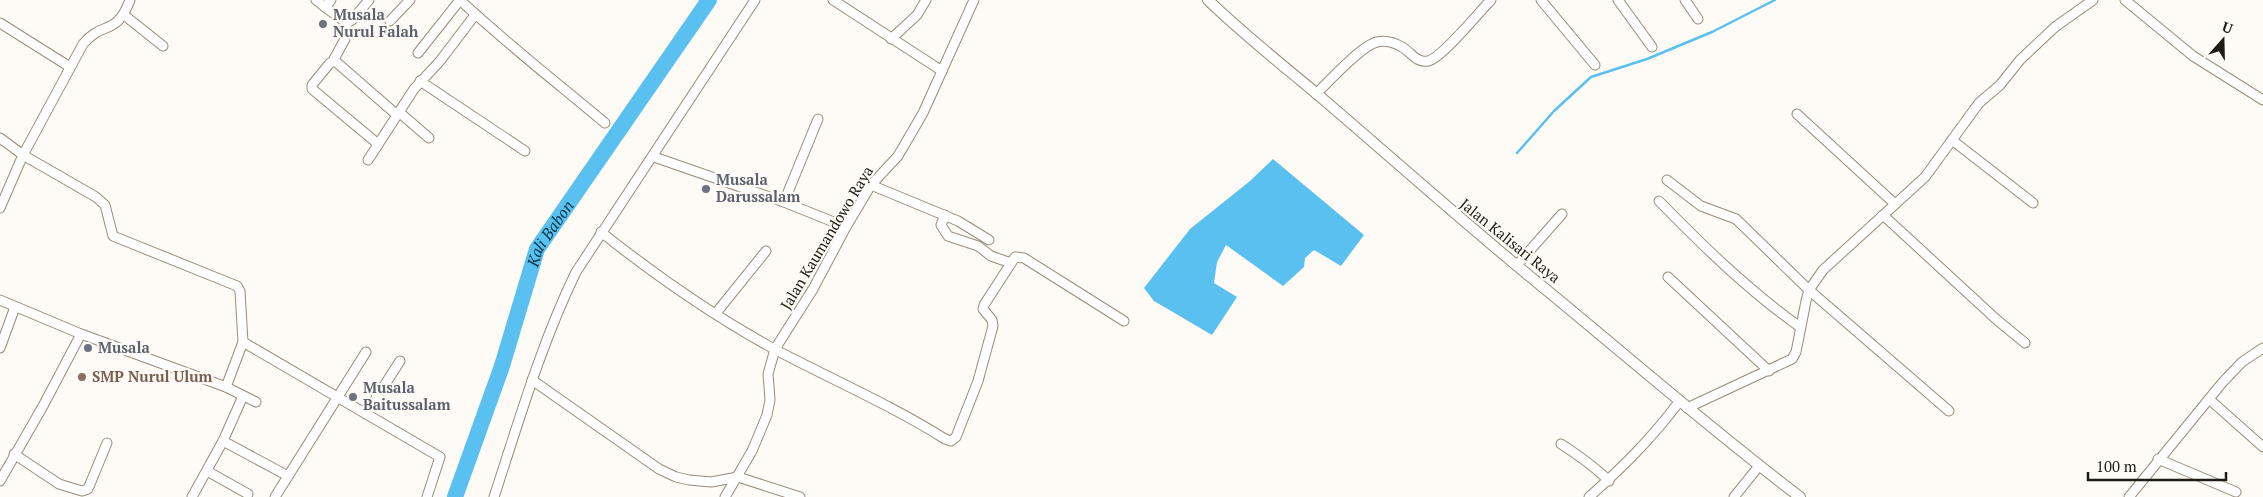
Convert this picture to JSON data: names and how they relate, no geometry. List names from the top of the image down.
{
  "streets": {
    "street": ["Jalan Kaumandowo Raya", "Jalan Kalisari Raya"]
  },
  "water": ["Kali Babon"],
  "places": [
    "Musala Nurul Falah",
    "Musala Darussalam",
    "Musala",
    "SMP Nurul Ulum",
    "Musala Baitussalam"
  ],
  "scale_bar": "100 m",
  "north": "top"
}
